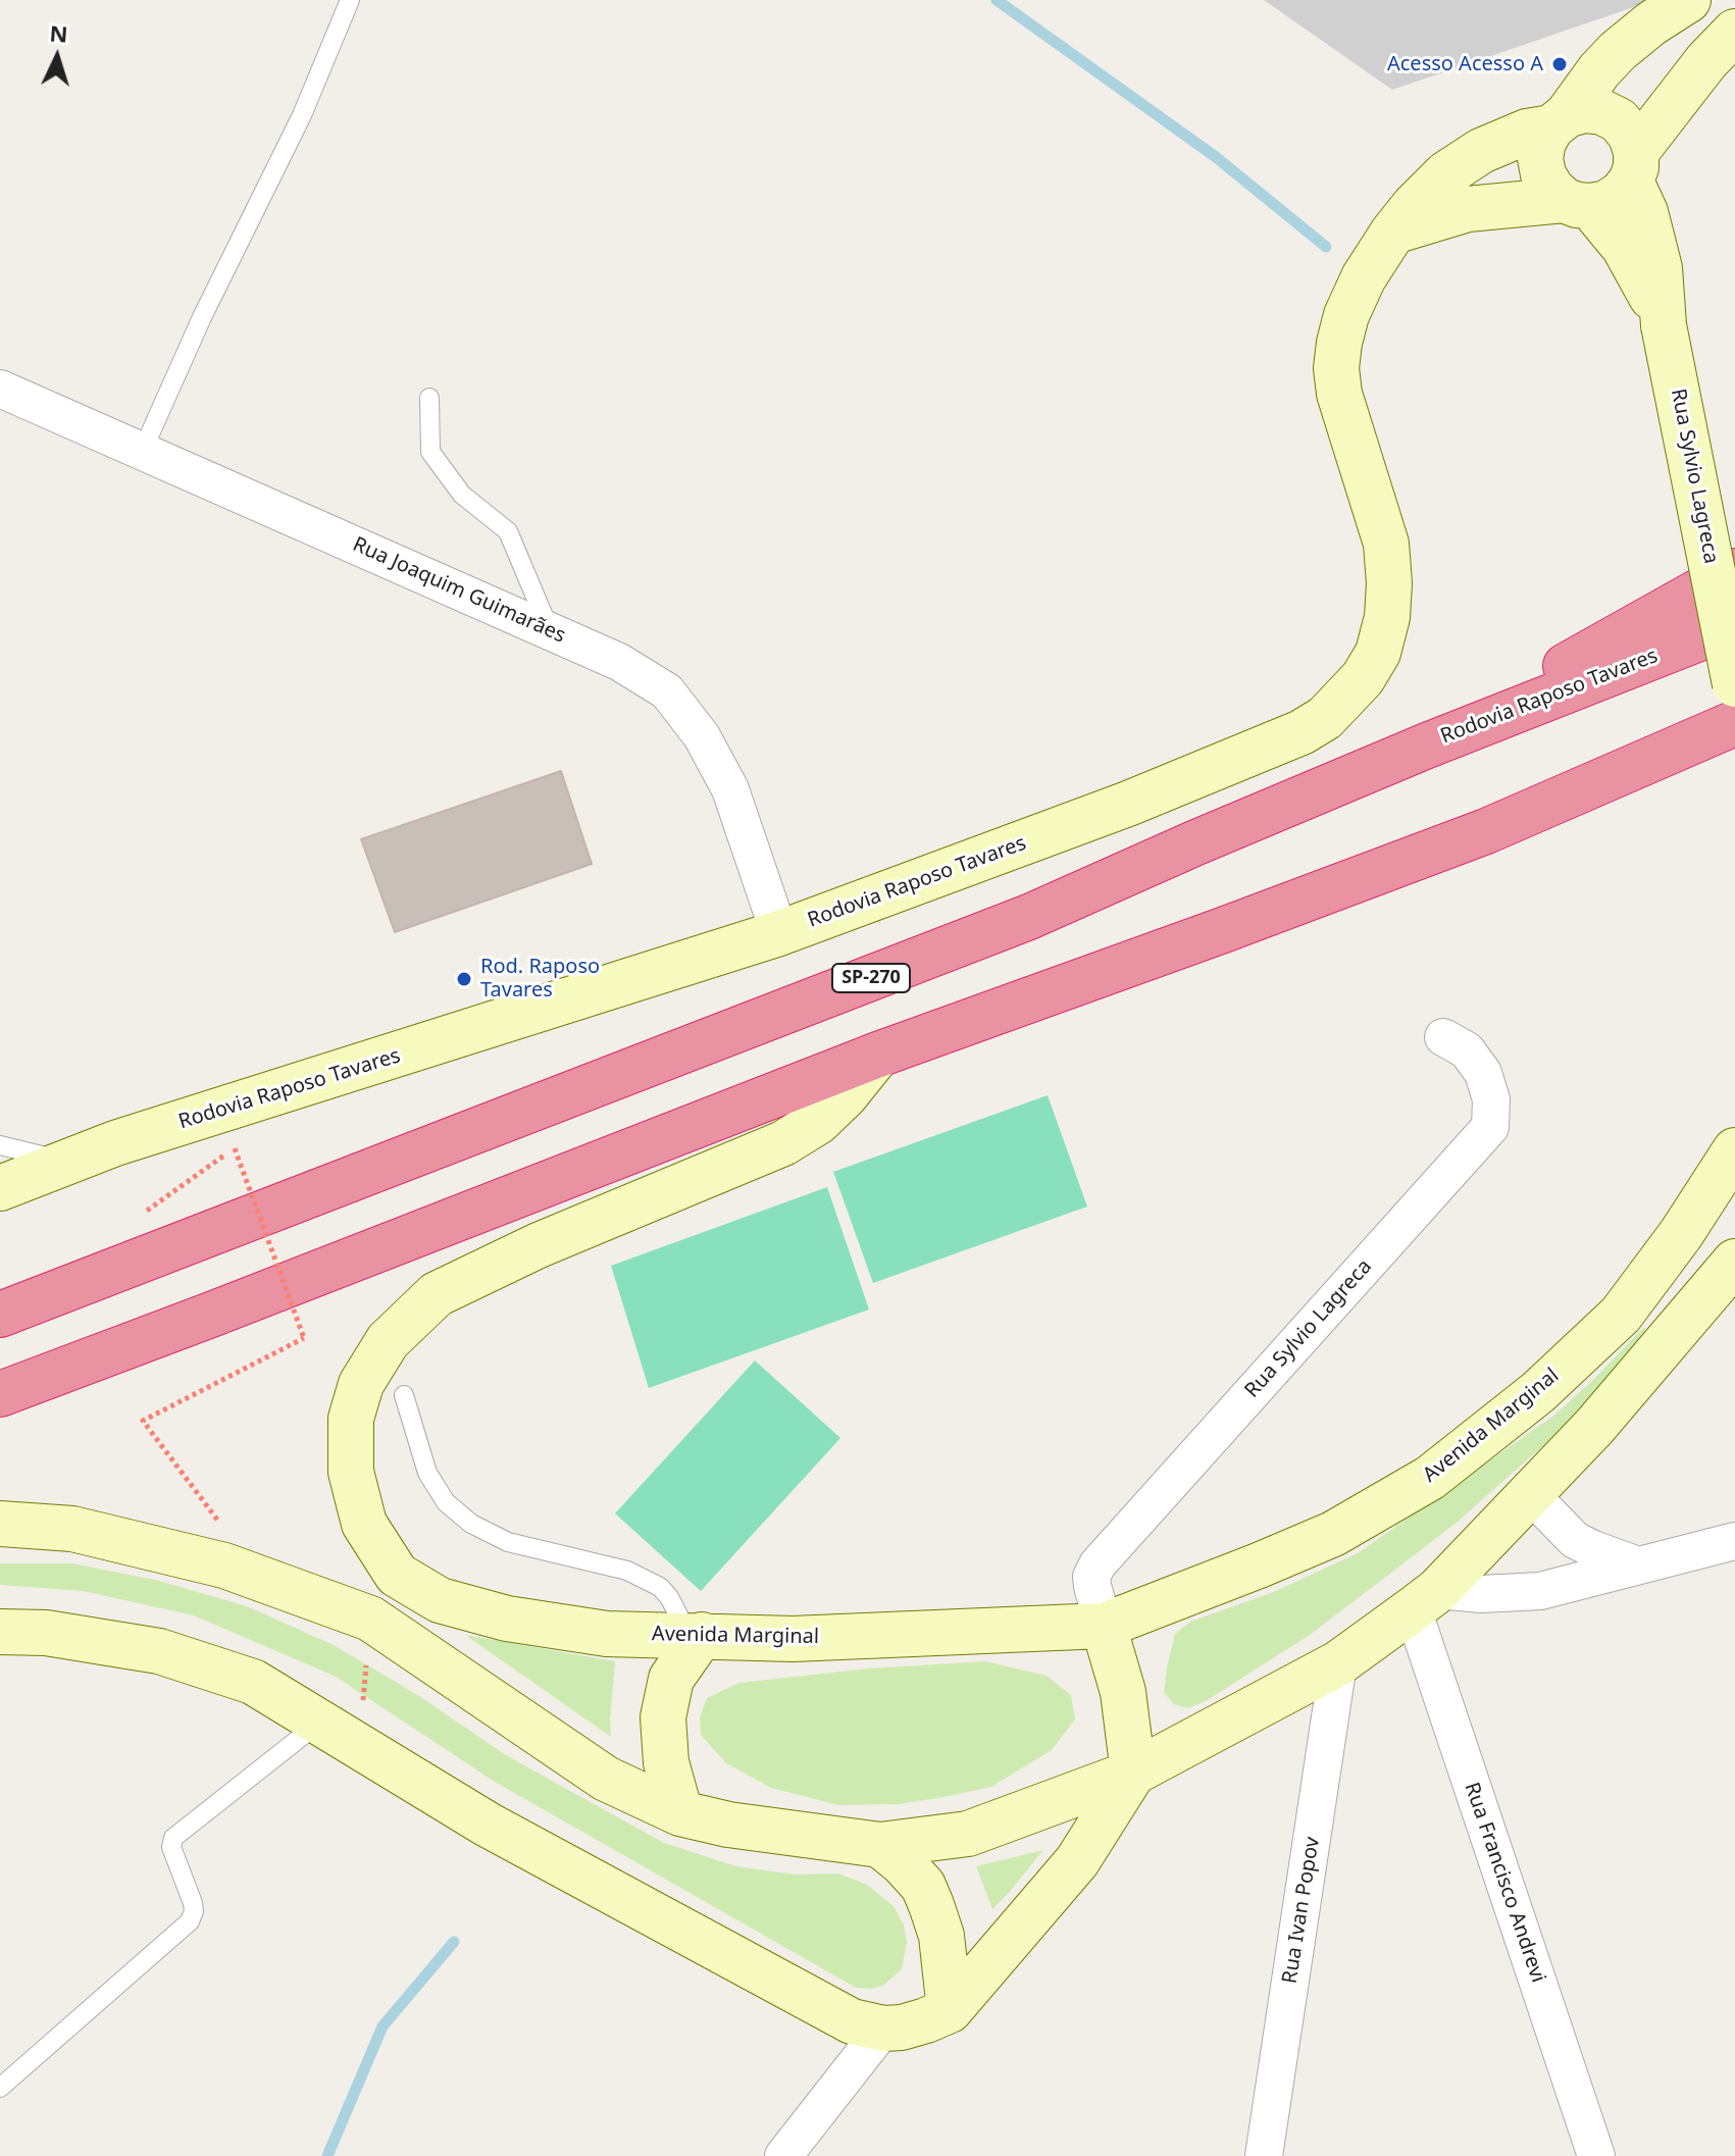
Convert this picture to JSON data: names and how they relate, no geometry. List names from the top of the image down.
{
  "streets": {
    "highway": ["Rodovia Raposo Tavares", "SP-270"],
    "main road": ["Rua Sylvio Lagreca", "Avenida Marginal"],
    "street": ["Rua Joaquim Guimarães", "Rua Francisco Andrevi", "Rua Ivan Popov"]
  },
  "crossings": [
    ["Rua Sylvio Lagreca", "Rodovia Raposo Tavares"],
    ["Rua Sylvio Lagreca", "Avenida Marginal"],
    ["Rua Joaquim Guimarães", "Rodovia Raposo Tavares"]
  ],
  "places": ["Acesso Acesso A", "Rod. Raposo Tavares"],
  "north": "top"
}
